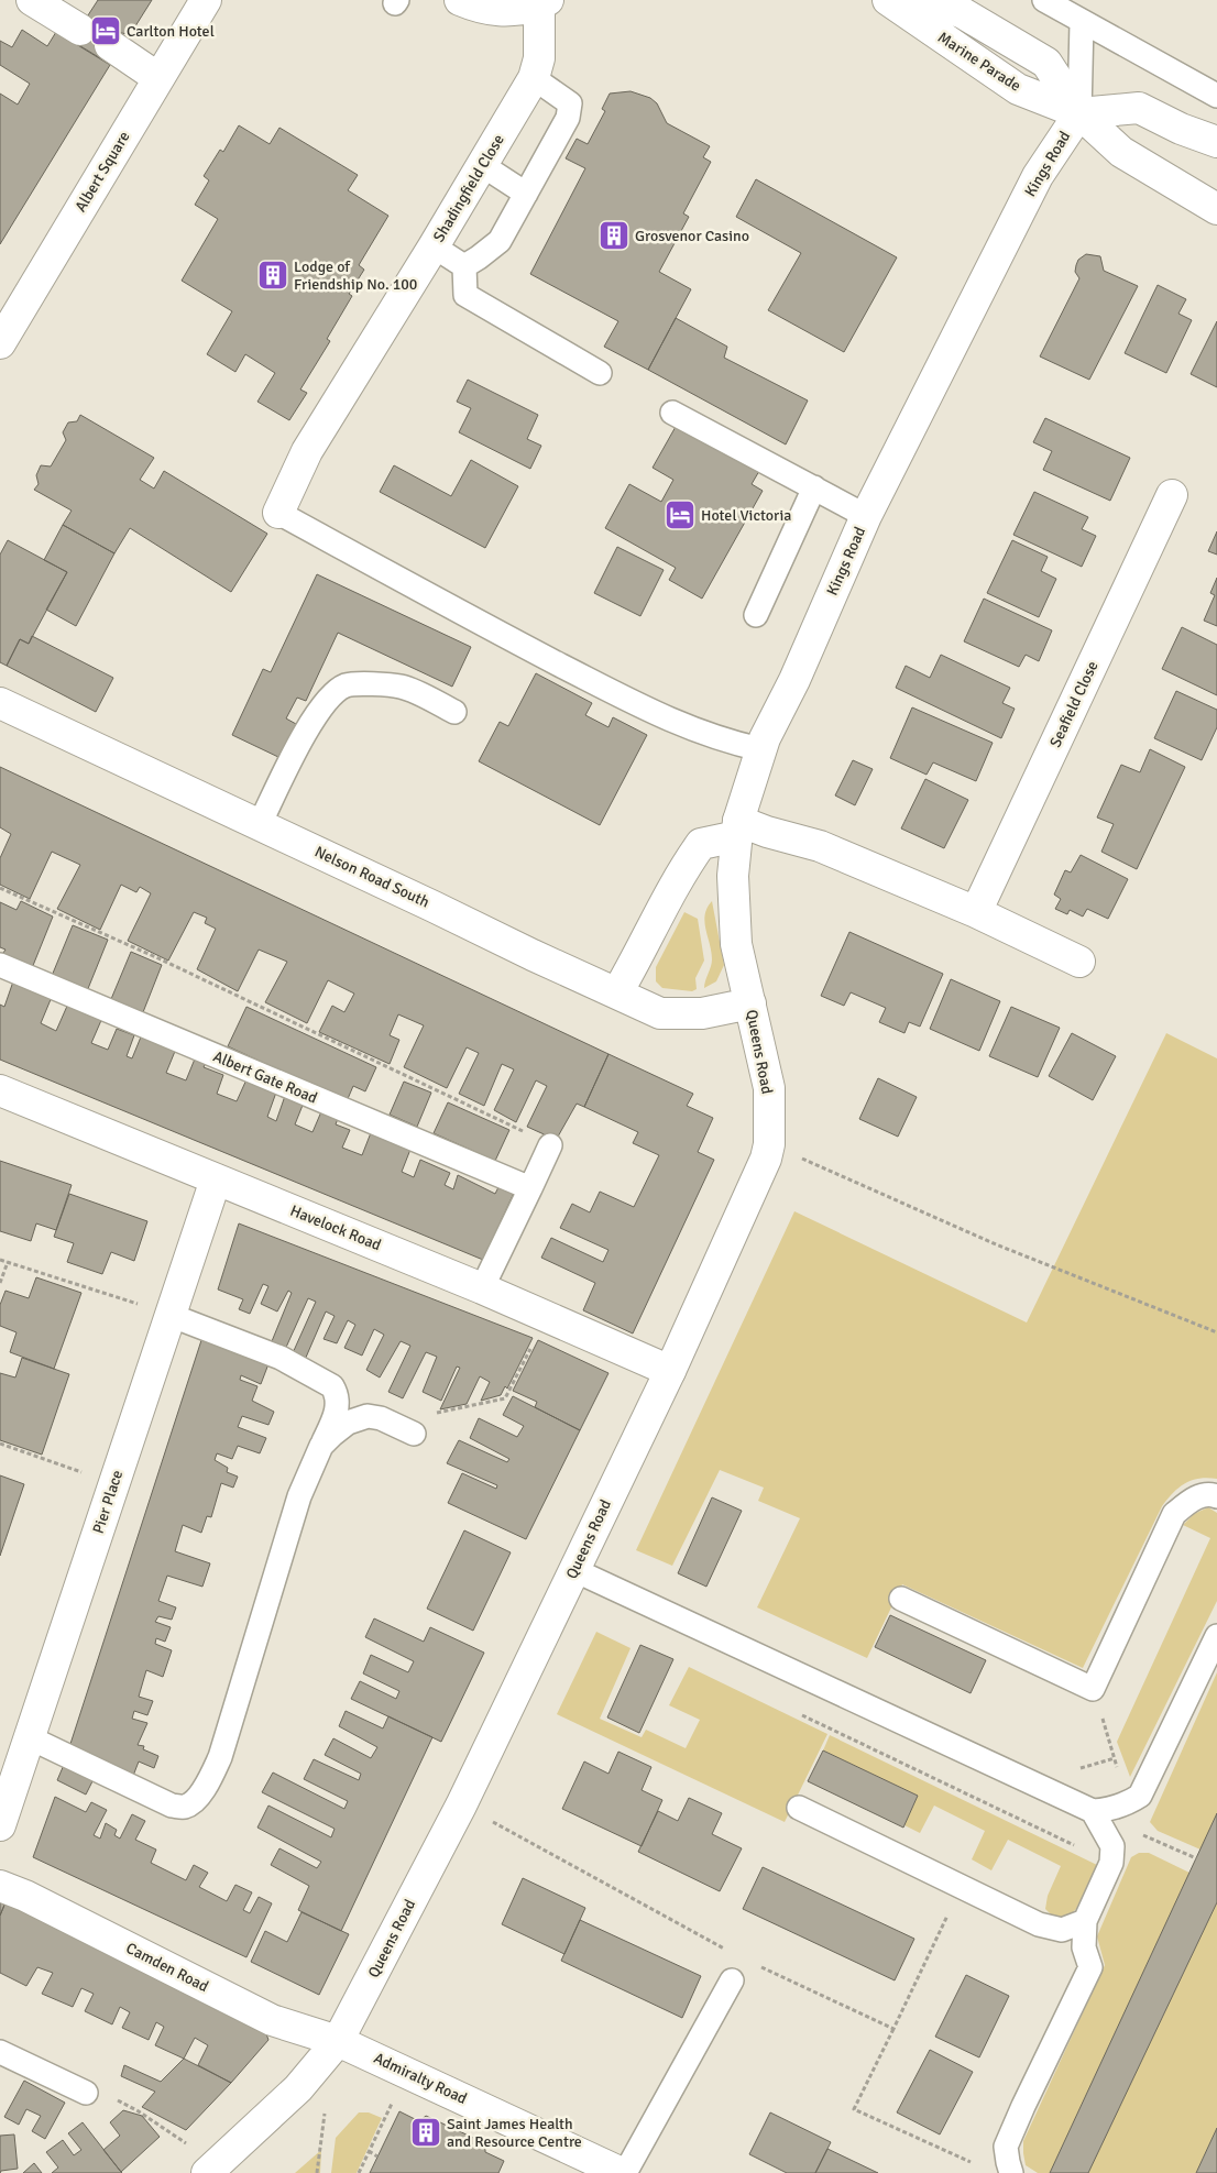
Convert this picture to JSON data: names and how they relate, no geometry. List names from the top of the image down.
{
  "streets": {
    "street": [
      "Marine Parade",
      "Kings Road",
      "Albert Square",
      "Shadingfield Close",
      "Seafield Close",
      "Nelson Road South",
      "Queens Road",
      "Havelock Road",
      "Pier Place",
      "Camden Road",
      "Admiralty Road"
    ],
    "lane": ["Albert Gate Road"]
  },
  "crossings": [
    ["Marine Parade", "Kings Road"],
    ["Kings Road", "Queens Road"],
    ["Nelson Road South", "Queens Road"],
    ["Queens Road", "Havelock Road"],
    ["Queens Road", "Camden Road"],
    ["Queens Road", "Admiralty Road"],
    ["Havelock Road", "Pier Place"],
    ["Camden Road", "Admiralty Road"]
  ],
  "places": {
    "hotel": ["Carlton Hotel", "Hotel Victoria"],
    "building": ["Grosvenor Casino", "Lodge of Friendship No. 100", "Saint James Health and Resource Centre"]
  }
}
